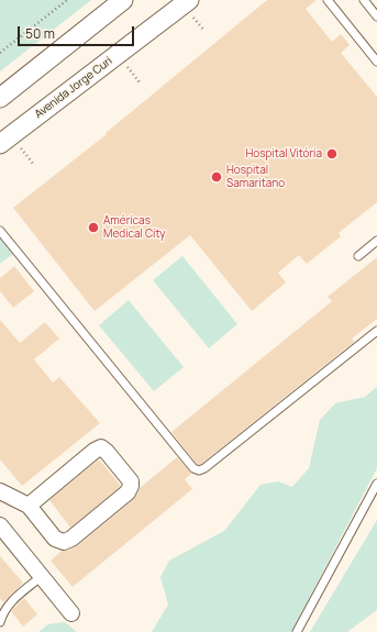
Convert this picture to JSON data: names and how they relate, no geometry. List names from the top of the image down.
{
  "streets": {
    "street": ["Avenida Jorge Curi"]
  },
  "places": ["Hospital Vitória", "Hospital Samaritano", "Américas Medical City"],
  "scale_bar": "50 m"
}
